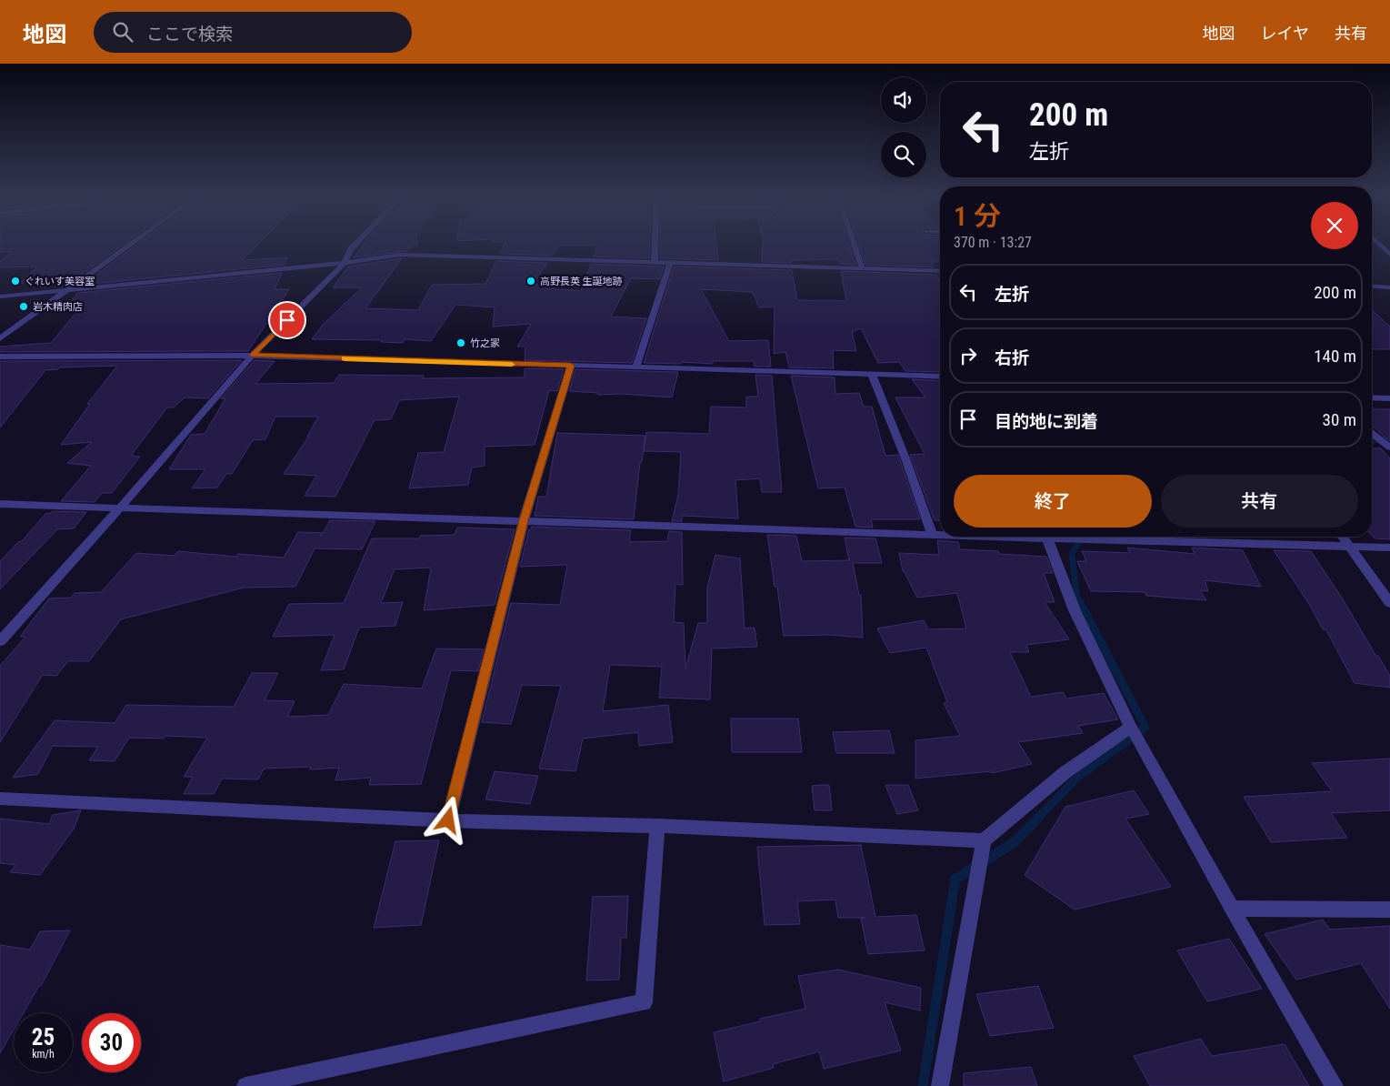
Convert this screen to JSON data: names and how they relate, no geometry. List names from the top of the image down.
{
  "places": [
    "ぐれいす美容室",
    "高野長英 生誕地跡",
    "岩木精肉店",
    "竹之家"
  ],
  "page": {
    "header": "地図",
    "search": "ここで検索",
    "nav": ["地図", "レイヤ", "共有"],
    "turn": ["200 m", "左折"],
    "heading": ["1 分", "370 m · 13:27"],
    "list": [
      {
        "name": "左折",
        "value": "200 m"
      },
      {
        "name": "右折",
        "value": "140 m"
      },
      {
        "name": "目的地に到着",
        "value": "30 m"
      }
    ],
    "buttons": ["終了", "共有"],
    "speed": "25 km/h",
    "limit": "30"
  }
}
